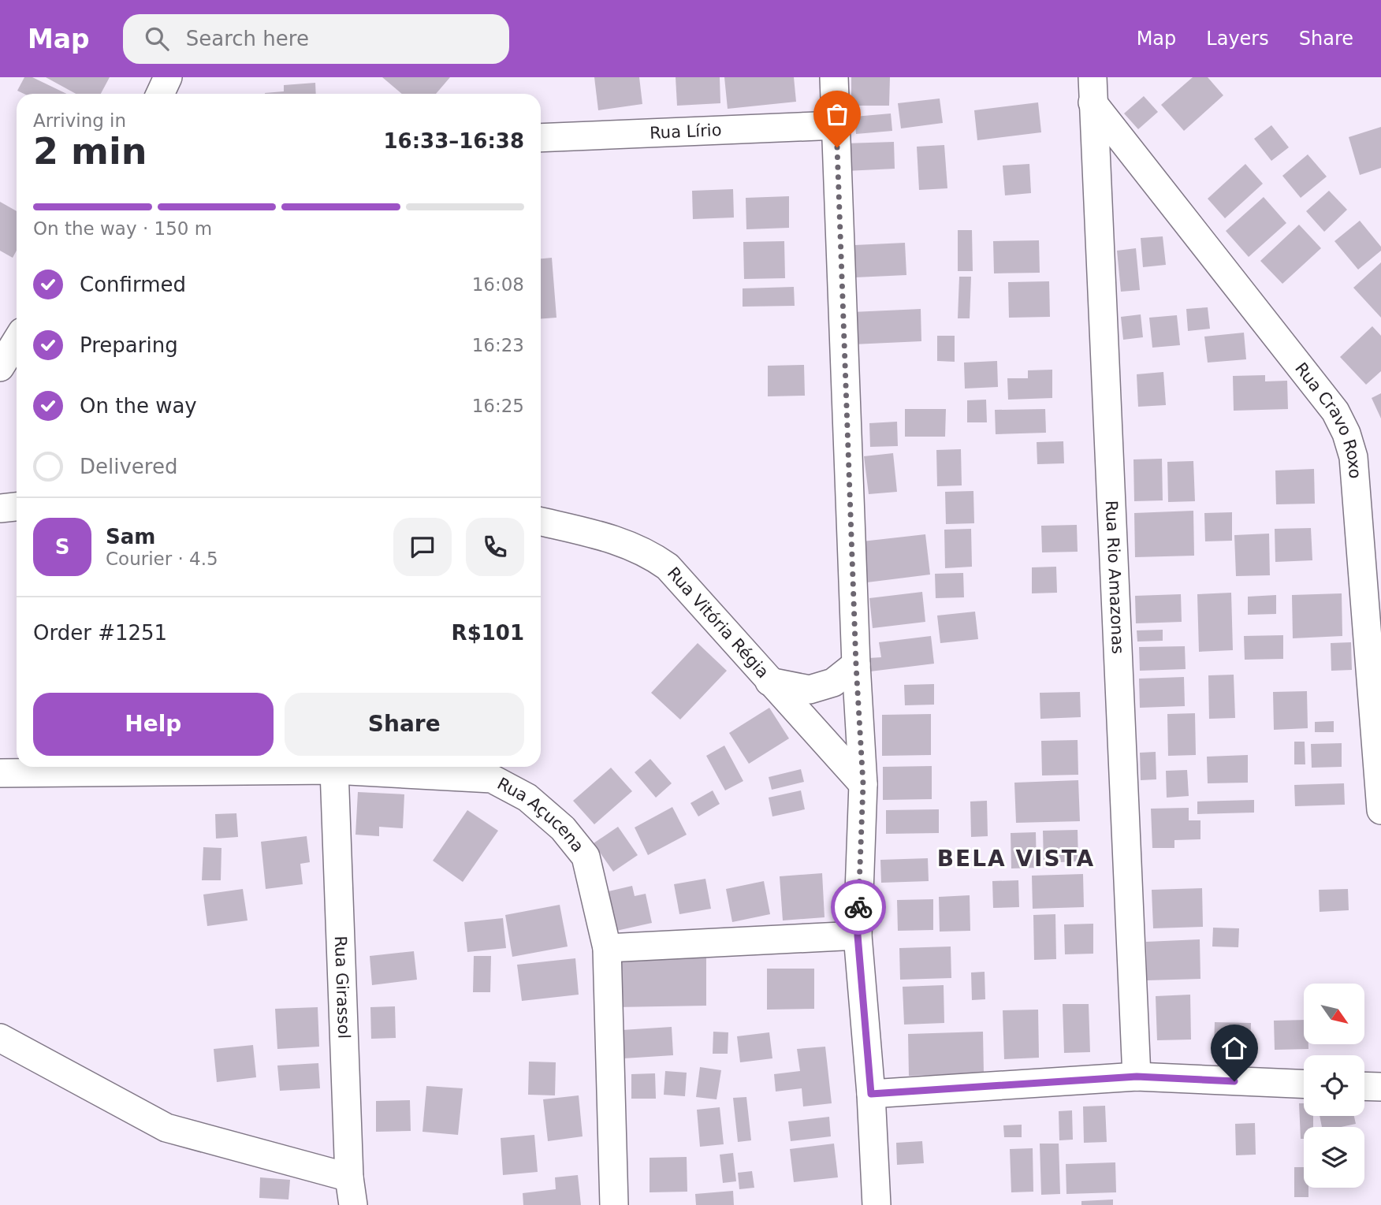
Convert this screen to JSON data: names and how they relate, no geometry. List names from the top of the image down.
{
  "streets": {
    "street": [
      "Rua Lírio",
      "Rua Cravo Roxo",
      "Rua Rio Amazonas",
      "Rua Vitória Régia",
      "Rua Açucena",
      "Rua Girassol"
    ]
  },
  "crossings": [
    ["Rua Cravo Roxo", "Rua Rio Amazonas"],
    ["Rua Açucena", "Rua Girassol"]
  ],
  "districts": ["BELA VISTA"],
  "north": "bottom right",
  "page": {
    "header": "Map",
    "search": "Search here",
    "nav": ["Map", "Layers", "Share"],
    "heading": ["2 min", "Arriving in", "16:33–16:38"],
    "panel": [
      "Sam",
      "Courier · 4.5",
      "Order #1251",
      "R$101"
    ],
    "bar": "On the way · 150 m",
    "list": [
      ["Confirmed", "16:08"],
      ["Preparing", "16:23"],
      ["On the way", "16:25"],
      "Delivered"
    ],
    "round": "S",
    "buttons": ["Help", "Share"]
  }
}
